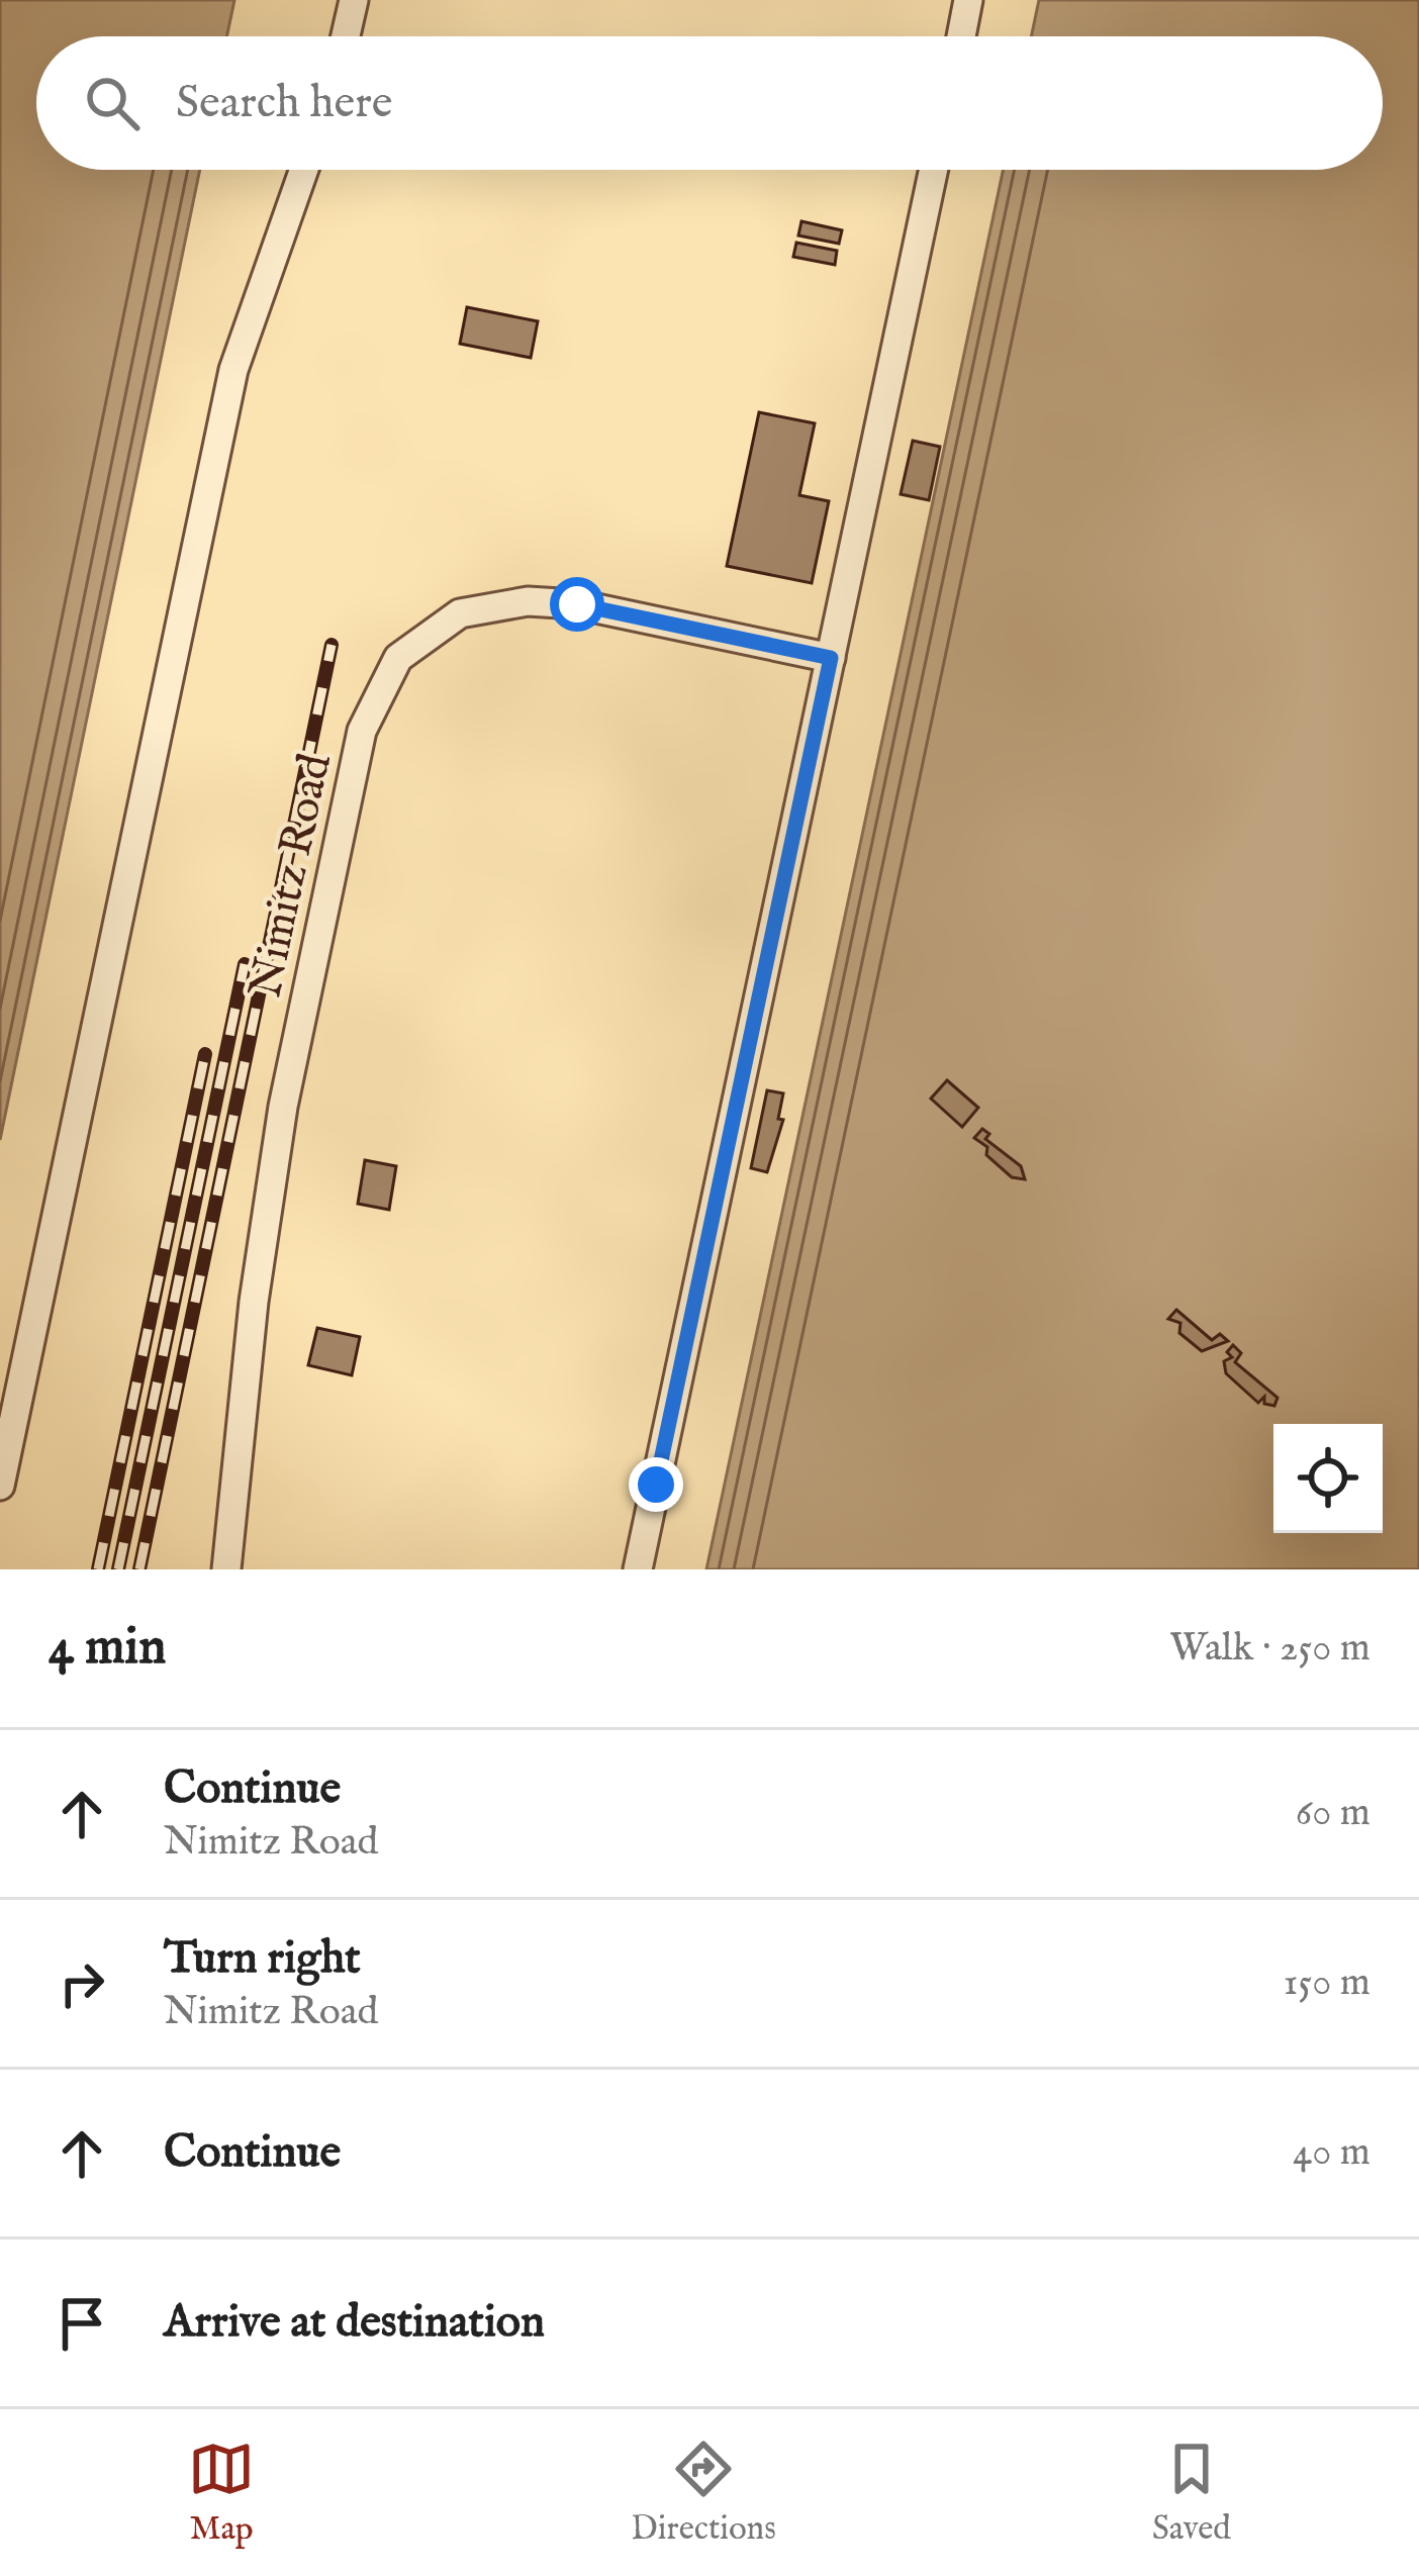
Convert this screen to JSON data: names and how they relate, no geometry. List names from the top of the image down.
{
  "streets": {
    "street": ["Nimitz Road"]
  },
  "page": {
    "search": "Search here",
    "heading": ["4 min", "Walk · 250 m"],
    "list": [
      ["Continue", "Nimitz Road", "60 m"],
      ["Turn right", "Nimitz Road", "150 m"],
      ["Continue", "40 m"],
      "Arrive at destination"
    ],
    "nav": ["Map", "Directions", "Saved"]
  }
}
